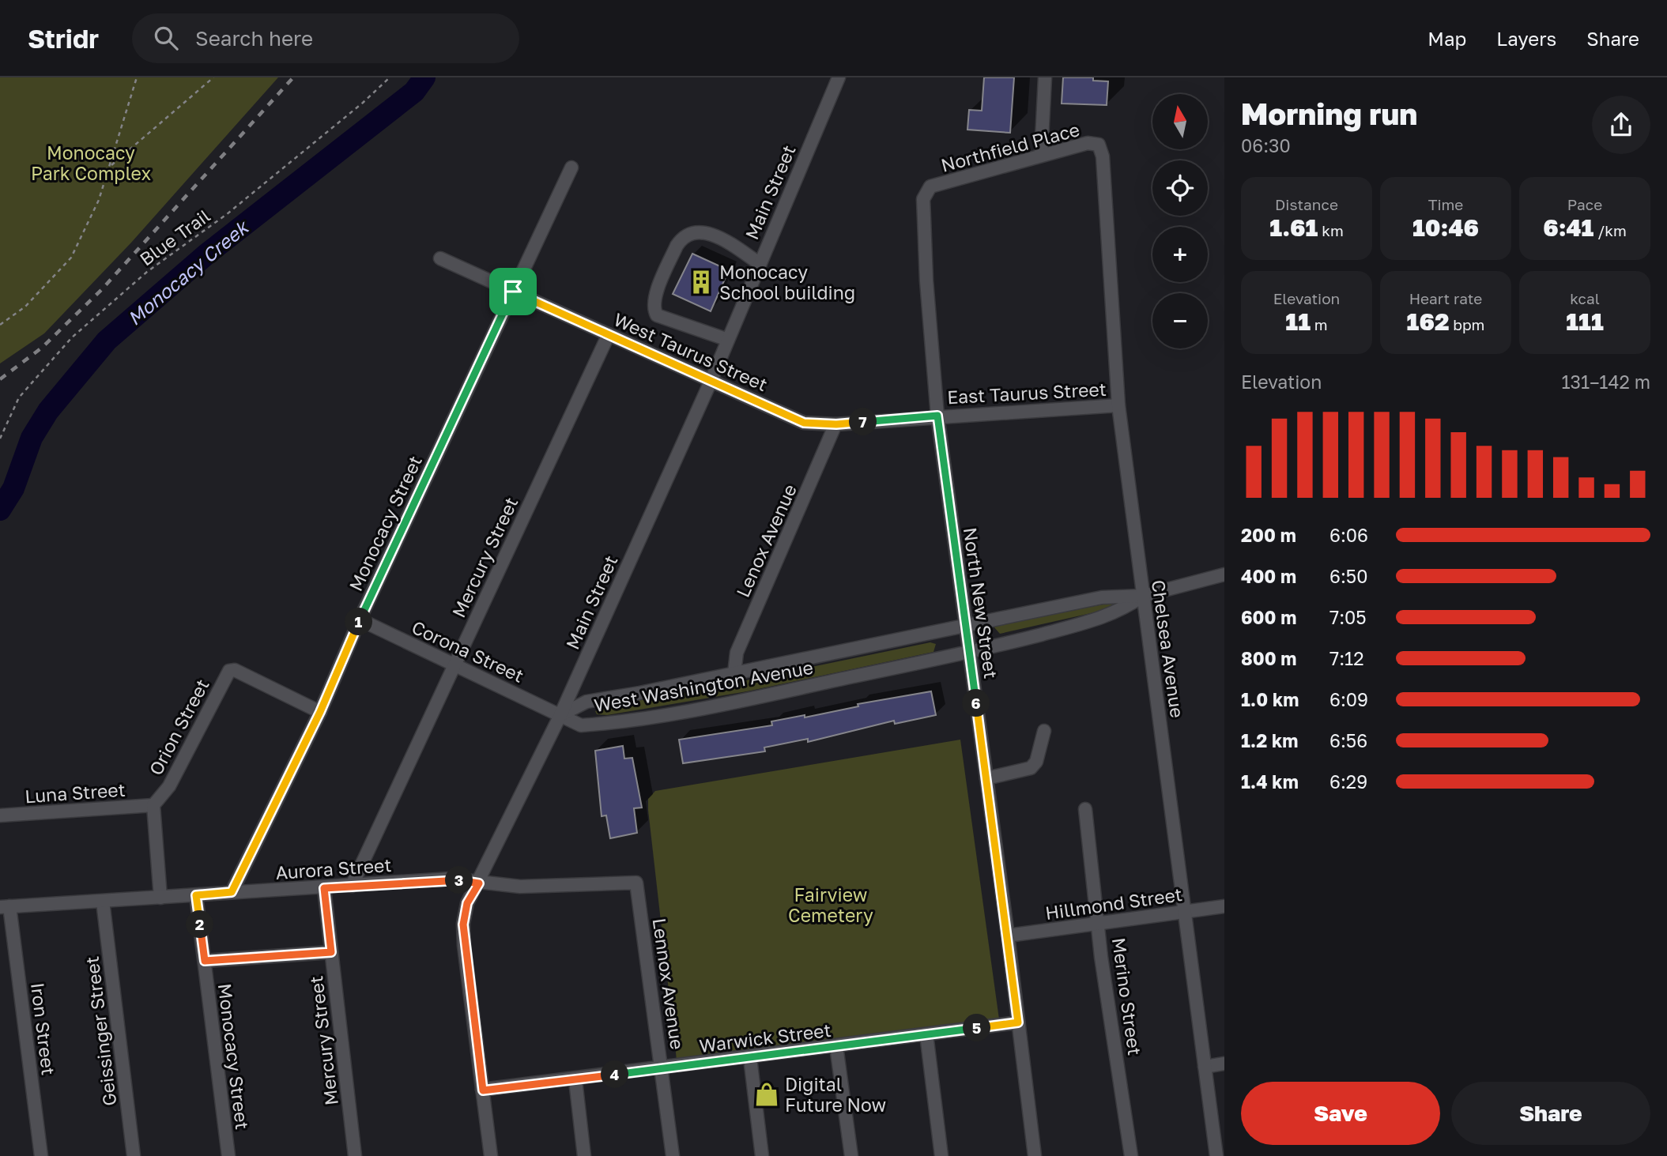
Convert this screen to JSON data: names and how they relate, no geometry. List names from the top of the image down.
{
  "streets": {
    "street": [
      "Northfield Place",
      "Main Street",
      "West Taurus Street",
      "East Taurus Street",
      "Monocacy Street",
      "Lenox Avenue",
      "Mercury Street",
      "North New Street",
      "Chelsea Avenue",
      "Corona Street",
      "West Washington Avenue",
      "Orion Street",
      "Luna Street",
      "Aurora Street",
      "Hillmond Street",
      "Lennox Avenue",
      "Merino Street",
      "Iron Street",
      "Geissinger Street",
      "Warwick Street"
    ],
    "path": ["Blue Trail"]
  },
  "crossings": [
    ["Northfield Place", "North New Street"],
    ["Northfield Place", "Chelsea Avenue"],
    ["Main Street", "West Taurus Street"],
    ["Main Street", "Corona Street"],
    ["Main Street", "West Washington Avenue"],
    ["Main Street", "Aurora Street"],
    ["Main Street", "Warwick Street"],
    ["West Taurus Street", "East Taurus Street"],
    ["West Taurus Street", "Monocacy Street"],
    ["West Taurus Street", "Lenox Avenue"],
    ["West Taurus Street", "Mercury Street"],
    ["West Taurus Street", "North New Street"],
    ["East Taurus Street", "North New Street"],
    ["East Taurus Street", "Chelsea Avenue"],
    ["Monocacy Street", "Corona Street"],
    ["Monocacy Street", "Orion Street"],
    ["Monocacy Street", "Aurora Street"],
    ["Lenox Avenue", "West Washington Avenue"],
    ["Mercury Street", "Corona Street"],
    ["Mercury Street", "Aurora Street"],
    ["North New Street", "West Washington Avenue"],
    ["North New Street", "Hillmond Street"],
    ["North New Street", "Warwick Street"],
    ["Chelsea Avenue", "West Washington Avenue"],
    ["Chelsea Avenue", "Hillmond Street"],
    ["Corona Street", "West Washington Avenue"],
    ["Orion Street", "Luna Street"],
    ["Aurora Street", "Lennox Avenue"],
    ["Aurora Street", "Iron Street"],
    ["Aurora Street", "Geissinger Street"],
    ["Hillmond Street", "Merino Street"],
    ["Lennox Avenue", "Warwick Street"]
  ],
  "water": ["Monocacy Creek"],
  "parks": ["Monocacy Park Complex", "Fairview Cemetery"],
  "places": {
    "building": ["Monocacy School building"],
    "shop": ["Digital Future Now"]
  },
  "north": "top",
  "page": {
    "header": "Stridr",
    "search": "Search here",
    "nav": ["Map", "Layers", "Share"],
    "heading": ["Morning run", "06:30"],
    "map_buttons": ["+", "−"],
    "stats": [
      ["Distance", "1.61 km"],
      ["Time", "10:46"],
      ["Pace", "6:41 /km"],
      ["Elevation", "11 m"],
      ["Heart rate", "162 bpm"],
      ["kcal", "111"]
    ],
    "chart": ["Elevation", "131–142 m"],
    "pins": [
      "7",
      "1",
      "6",
      "3",
      "2",
      "5",
      "4"
    ],
    "list": [
      {
        "name": "200 m",
        "note": "6:06"
      },
      {
        "name": "400 m",
        "note": "6:50"
      },
      {
        "name": "600 m",
        "note": "7:05"
      },
      {
        "name": "800 m",
        "note": "7:12"
      },
      {
        "name": "1.0 km",
        "note": "6:09"
      },
      {
        "name": "1.2 km",
        "note": "6:56"
      },
      {
        "name": "1.4 km",
        "note": "6:29"
      }
    ],
    "buttons": ["Save", "Share"]
  }
}
